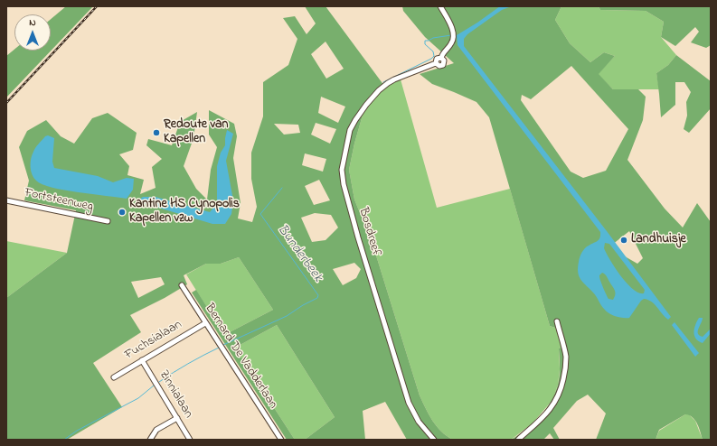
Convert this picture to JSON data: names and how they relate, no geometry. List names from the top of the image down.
{
  "streets": {
    "street": [
      "Fortsteenweg",
      "Bosdreef",
      "Fuchsialaan",
      "Bernard De Vadderlaan",
      "Zinnialaan"
    ]
  },
  "crossings": [
    ["Fuchsialaan", "Bernard De Vadderlaan"],
    ["Fuchsialaan", "Zinnialaan"]
  ],
  "water": ["Bunderbeek"],
  "places": ["Redoute van Kapellen", "Kantine HS Cynopolis Kapellen vzw", "Landhuisje"],
  "north": "top"
}
